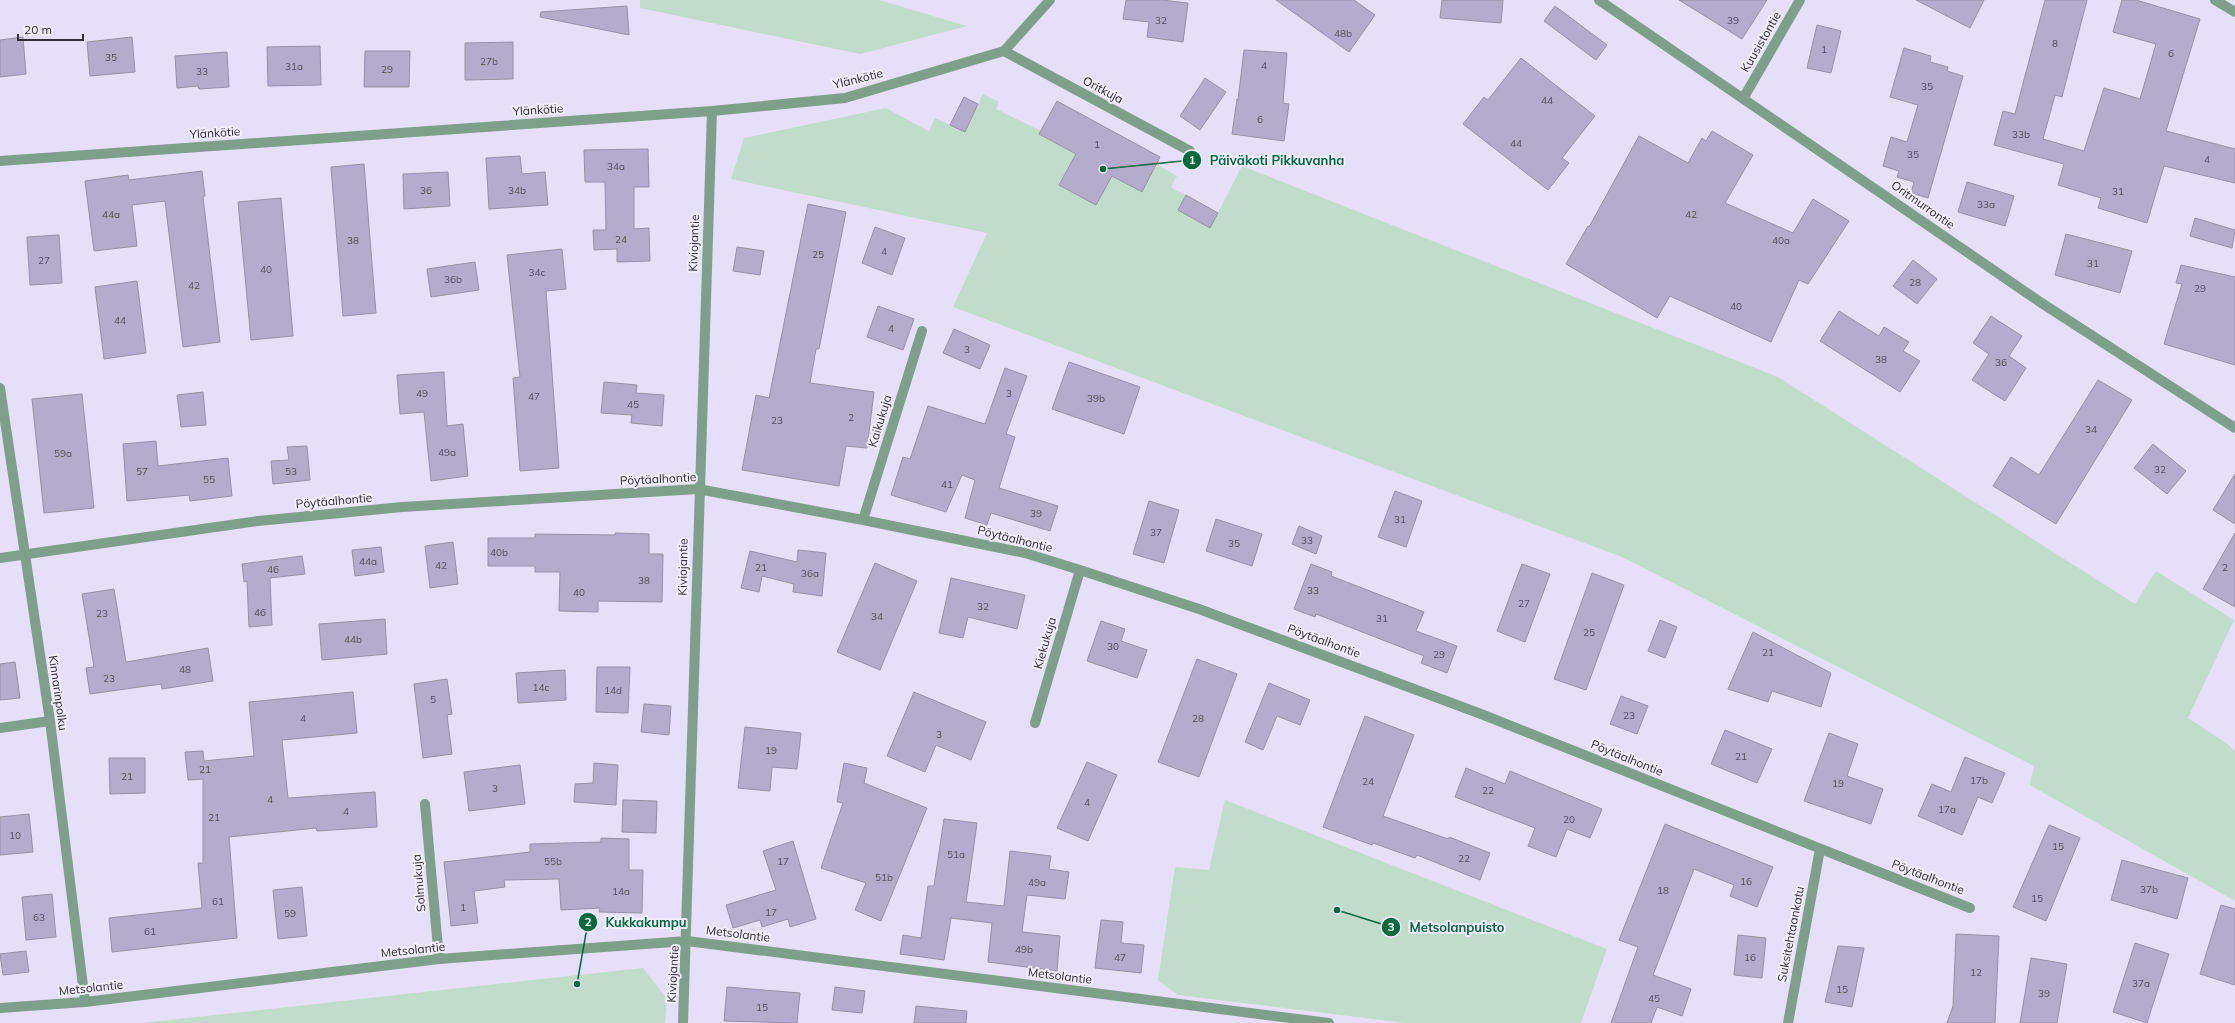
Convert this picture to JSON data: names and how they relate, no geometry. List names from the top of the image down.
{
  "streets": {
    "street": [
      "Kuusistontie",
      "Ylänkötie",
      "Oritkuja",
      "Oritmurrontie",
      "Kiviojantie",
      "Kaikukuja",
      "Pöytäalhontie",
      "Kiekukuja",
      "Kinnarinpolku",
      "Solmukuja",
      "Metsolantie",
      "Suksitehtaankatu"
    ]
  },
  "crossings": [
    ["Kuusistontie", "Oritmurrontie"],
    ["Ylänkötie", "Oritkuja"],
    ["Ylänkötie", "Kiviojantie"],
    ["Kiviojantie", "Pöytäalhontie"],
    ["Kiviojantie", "Metsolantie"],
    ["Kaikukuja", "Pöytäalhontie"],
    ["Pöytäalhontie", "Kiekukuja"],
    ["Pöytäalhontie", "Kinnarinpolku"],
    ["Pöytäalhontie", "Suksitehtaankatu"],
    ["Kinnarinpolku", "Metsolantie"],
    ["Solmukuja", "Metsolantie"]
  ],
  "places": ["Päiväkoti Pikkuvanha", "Metsolanpuisto", "Kukkakumpu"],
  "house_numbers": [
    "32",
    "39",
    "48b",
    "8",
    "1",
    "6",
    "35",
    "27b",
    "4",
    "31a",
    "29",
    "33",
    "35",
    "44",
    "6",
    "33b",
    "44",
    "1",
    "35",
    "4",
    "34a",
    "36",
    "34b",
    "31",
    "33a",
    "44a",
    "42",
    "24",
    "38",
    "40a",
    "4",
    "25",
    "27",
    "31",
    "40",
    "34c",
    "36b",
    "28",
    "42",
    "29",
    "40",
    "44",
    "4",
    "3",
    "38",
    "36",
    "49",
    "3",
    "47",
    "39b",
    "45",
    "2",
    "23",
    "34",
    "49a",
    "59a",
    "32",
    "57",
    "53",
    "55",
    "41",
    "39",
    "31",
    "37",
    "33",
    "35",
    "40b",
    "44a",
    "42",
    "21",
    "2",
    "46",
    "36a",
    "38",
    "33",
    "40",
    "27",
    "32",
    "46",
    "23",
    "34",
    "31",
    "25",
    "44b",
    "30",
    "21",
    "29",
    "48",
    "23",
    "14c",
    "14d",
    "5",
    "23",
    "4",
    "28",
    "3",
    "19",
    "21",
    "21",
    "21",
    "17b",
    "24",
    "19",
    "3",
    "22",
    "4",
    "4",
    "17a",
    "4",
    "21",
    "20",
    "10",
    "15",
    "51a",
    "22",
    "55b",
    "17",
    "51b",
    "16",
    "49a",
    "37b",
    "18",
    "14a",
    "15",
    "61",
    "1",
    "17",
    "59",
    "63",
    "61",
    "49b",
    "47",
    "16",
    "12",
    "37a",
    "15",
    "39",
    "45",
    "15"
  ],
  "scale_bar": "20 m"
}
